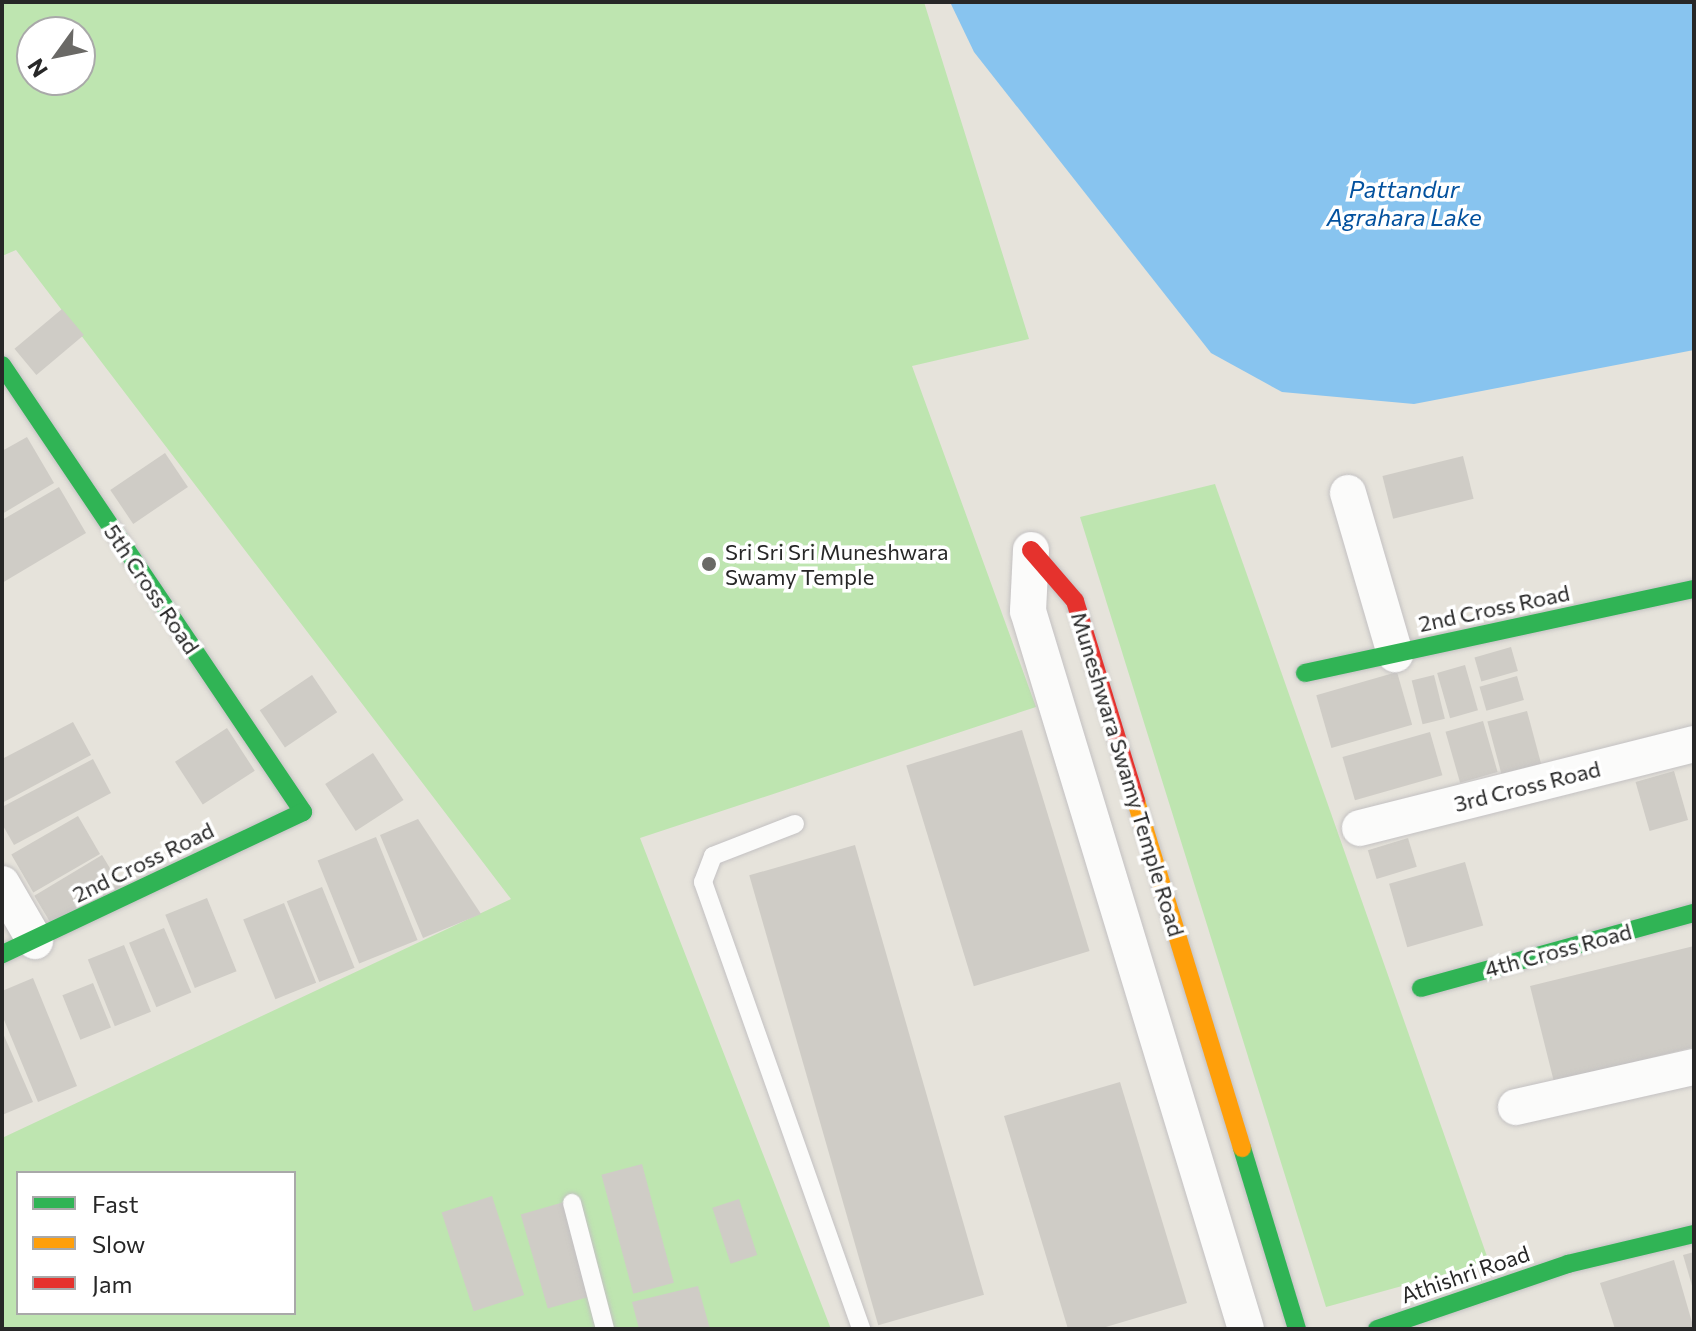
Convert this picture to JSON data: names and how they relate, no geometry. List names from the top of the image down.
{
  "streets": {
    "street": [
      "5th Cross Road",
      "2nd Cross Road",
      "Muneshwara Swamy Temple Road",
      "3rd Cross Road",
      "4th Cross Road",
      "Athishri Road"
    ]
  },
  "crossings": [
    ["5th Cross Road", "2nd Cross Road"]
  ],
  "water": ["Pattandur Agrahara Lake"],
  "places": ["Sri Sri Sri Muneshwara Swamy Temple"],
  "legend": ["Fast", "Slow", "Jam"],
  "north": "bottom left"
}
